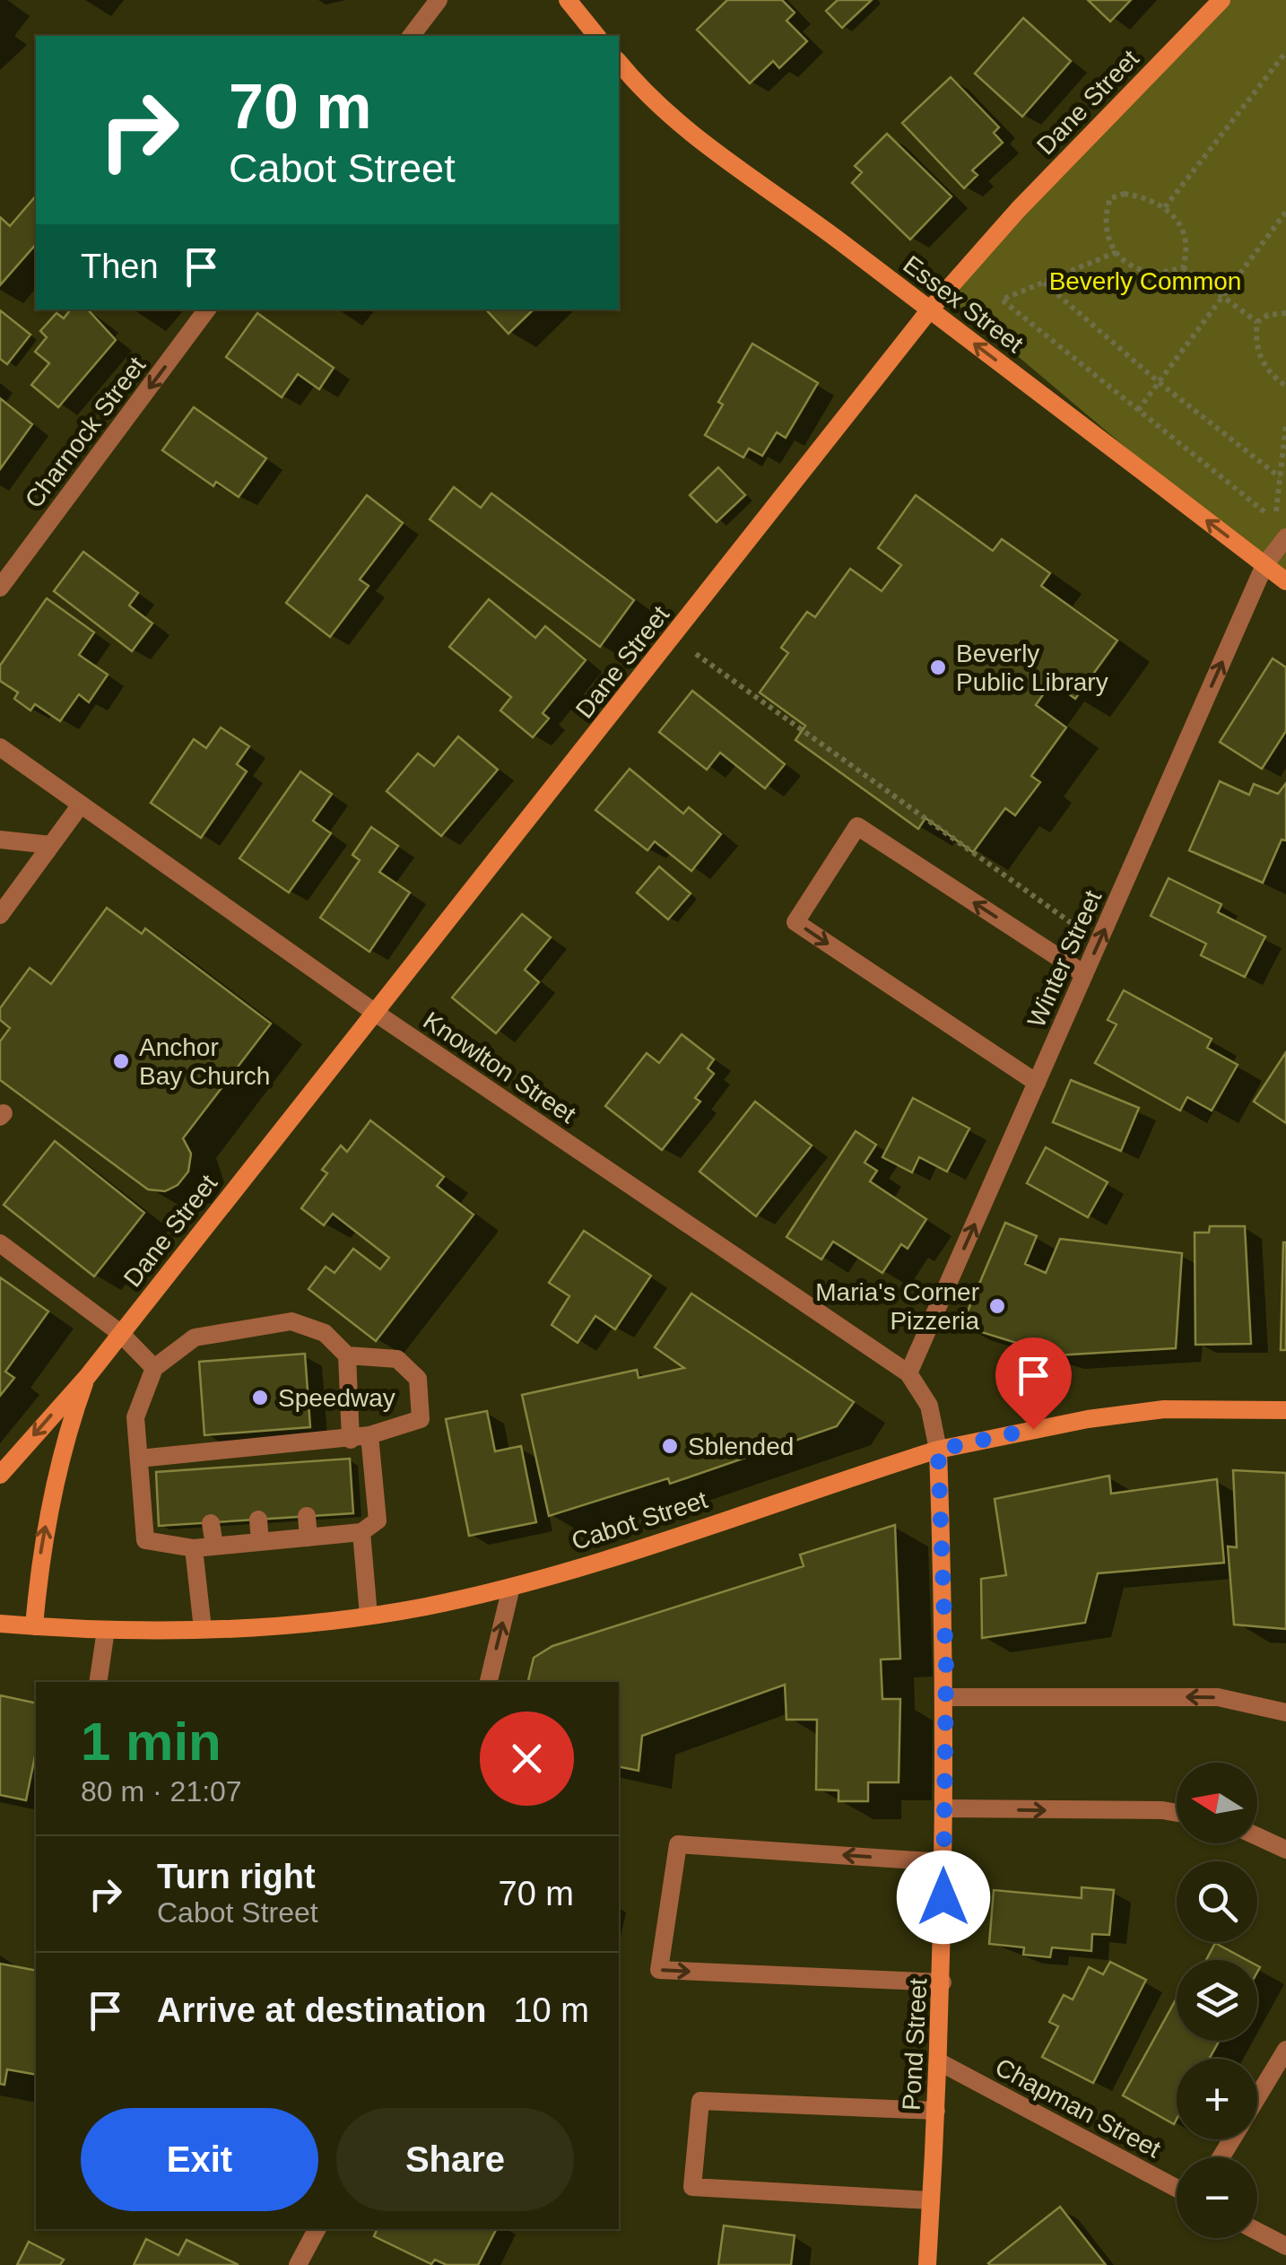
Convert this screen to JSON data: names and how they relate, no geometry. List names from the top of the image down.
{
  "streets": {
    "main road": [
      "Dane Street",
      "Essex Street",
      "Cabot Street",
      "Pond Street"
    ],
    "street": [
      "Charnock Street",
      "Winter Street",
      "Knowlton Street",
      "Chapman Street"
    ]
  },
  "crossings": [
    ["Dane Street", "Essex Street"],
    ["Dane Street", "Knowlton Street"],
    ["Dane Street", "Cabot Street"],
    ["Essex Street", "Winter Street"],
    ["Winter Street", "Knowlton Street"],
    ["Knowlton Street", "Cabot Street"],
    ["Knowlton Street", "Pond Street"],
    ["Cabot Street", "Pond Street"],
    ["Pond Street", "Chapman Street"]
  ],
  "one_way": ["Essex Street", "Charnock Street", "Winter Street"],
  "parks": ["Beverly Common"],
  "places": [
    "Beverly Public Library",
    "Anchor Bay Church",
    "Maria's Corner Pizzeria",
    "Speedway",
    "Sblended"
  ],
  "north": "left",
  "page": {
    "turn": ["70 m", "Cabot Street"],
    "then": "Then",
    "heading": ["1 min", "80 m · 21:07"],
    "map_buttons": ["+", "−"],
    "list": [
      {
        "name": "Turn right",
        "note": "Cabot Street",
        "value": "70 m"
      },
      {
        "name": "Arrive at destination",
        "value": "10 m"
      }
    ],
    "buttons": ["Exit", "Share"]
  }
}
